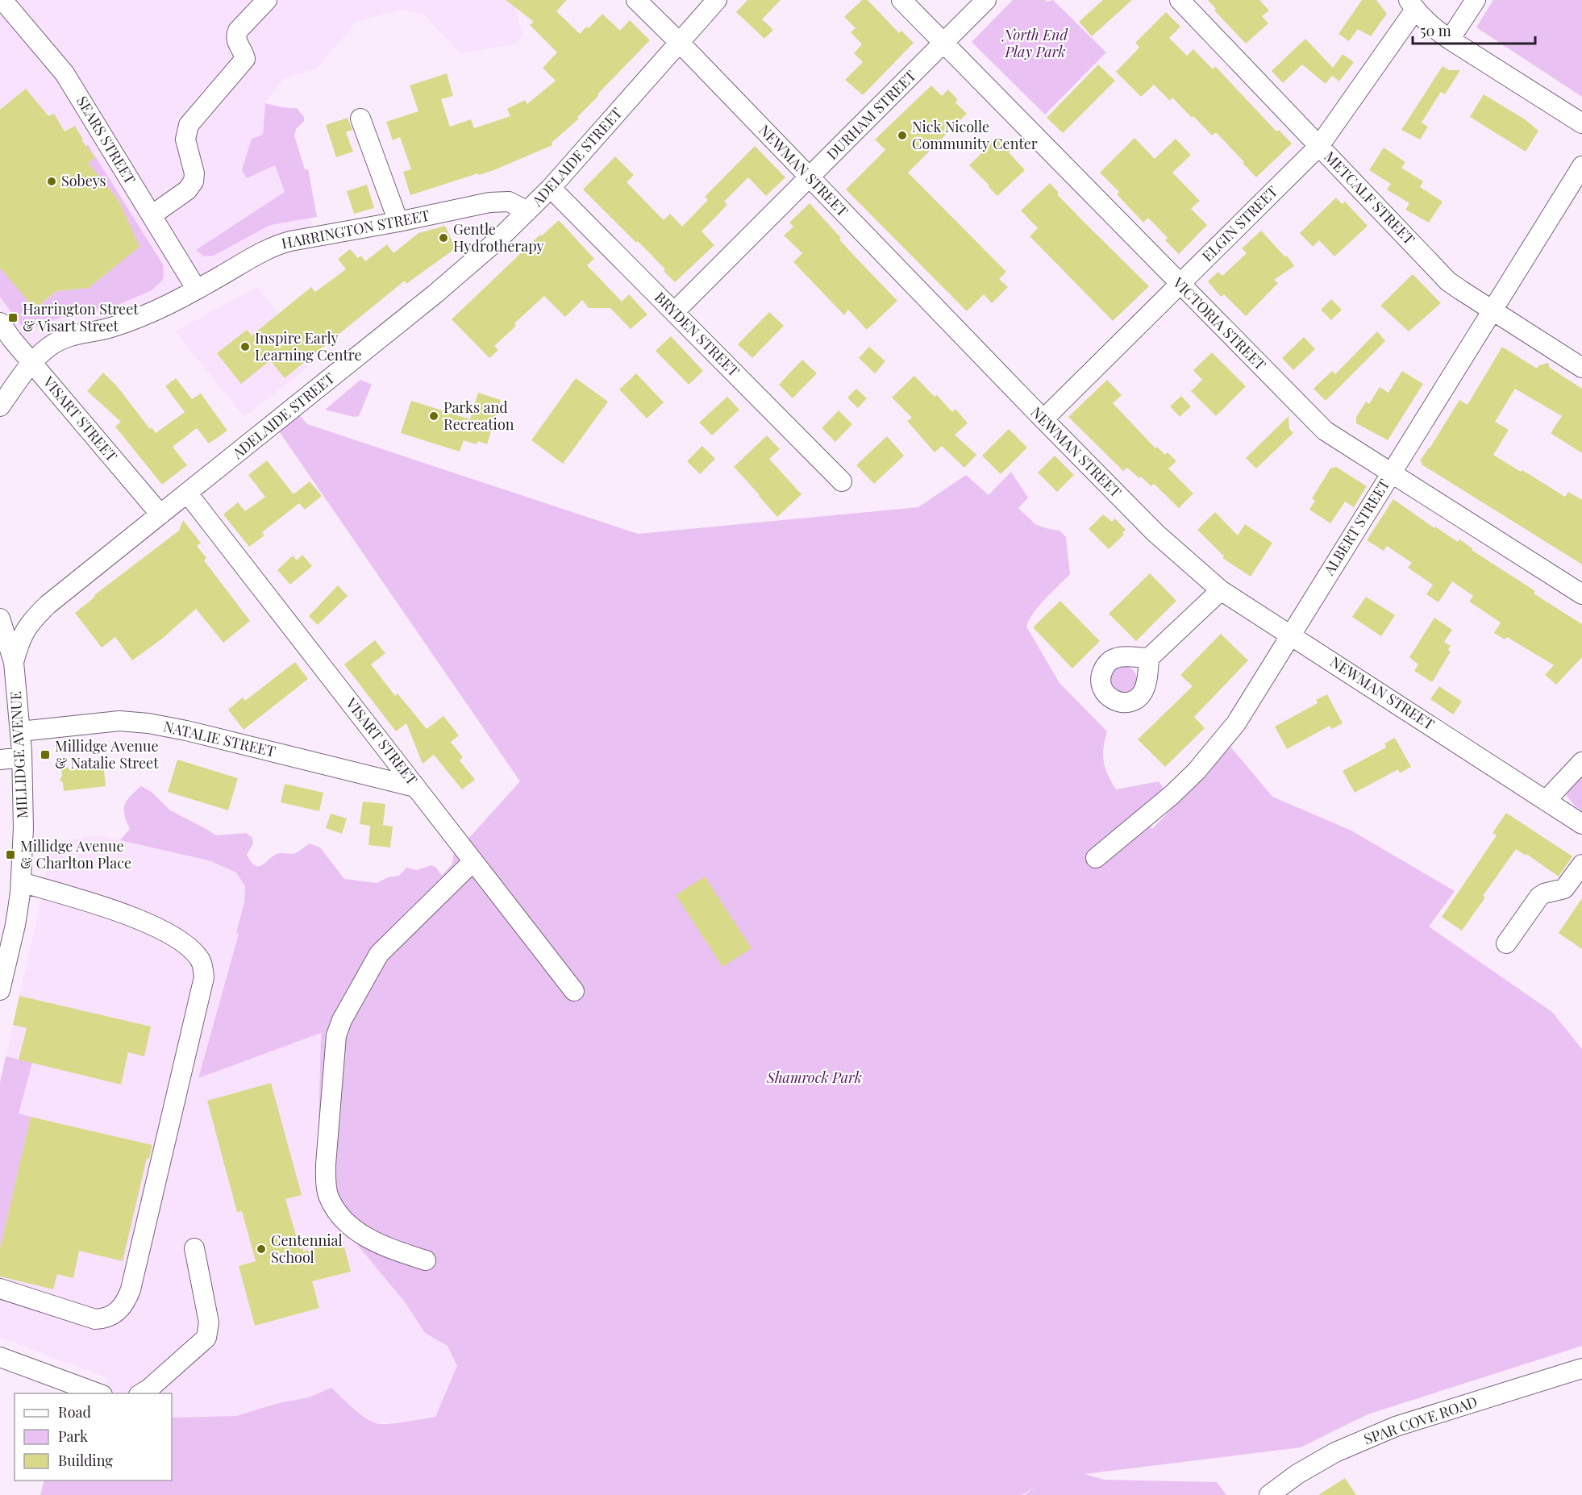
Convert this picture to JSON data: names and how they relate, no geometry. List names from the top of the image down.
{
  "streets": {
    "street": [
      "DURHAM STREET",
      "SEARS STREET",
      "ADELAIDE STREET",
      "NEWMAN STREET",
      "METCALF STREET",
      "ELGIN STREET",
      "HARRINGTON STREET",
      "VICTORIA STREET",
      "BRYDEN STREET",
      "VISART STREET",
      "ALBERT STREET",
      "NATALIE STREET",
      "MILLIDGE AVENUE",
      "SPAR COVE ROAD"
    ]
  },
  "crossings": [
    ["DURHAM STREET", "NEWMAN STREET"],
    ["DURHAM STREET", "VICTORIA STREET"],
    ["DURHAM STREET", "BRYDEN STREET"],
    ["SEARS STREET", "HARRINGTON STREET"],
    ["ADELAIDE STREET", "NEWMAN STREET"],
    ["ADELAIDE STREET", "HARRINGTON STREET"],
    ["ADELAIDE STREET", "BRYDEN STREET"],
    ["ADELAIDE STREET", "VISART STREET"],
    ["ADELAIDE STREET", "MILLIDGE AVENUE"],
    ["NEWMAN STREET", "ELGIN STREET"],
    ["NEWMAN STREET", "ALBERT STREET"],
    ["METCALF STREET", "ELGIN STREET"],
    ["METCALF STREET", "ALBERT STREET"],
    ["ELGIN STREET", "VICTORIA STREET"],
    ["HARRINGTON STREET", "VISART STREET"],
    ["VICTORIA STREET", "ALBERT STREET"],
    ["VISART STREET", "NATALIE STREET"],
    ["NATALIE STREET", "MILLIDGE AVENUE"]
  ],
  "parks": ["North End Play Park", "Shamrock Park"],
  "places": {
    "other": [
      "Nick Nicolle Community Center",
      "Sobeys",
      "Gentle Hydrotherapy",
      "Inspire Early Learning Centre",
      "Parks and Recreation",
      "Centennial School"
    ],
    "transit": ["Harrington Street & Visart Street", "Millidge Avenue & Natalie Street", "Millidge Avenue & Charlton Place"]
  },
  "legend": ["Road", "Park", "Building"],
  "scale_bar": "50 m"
}
